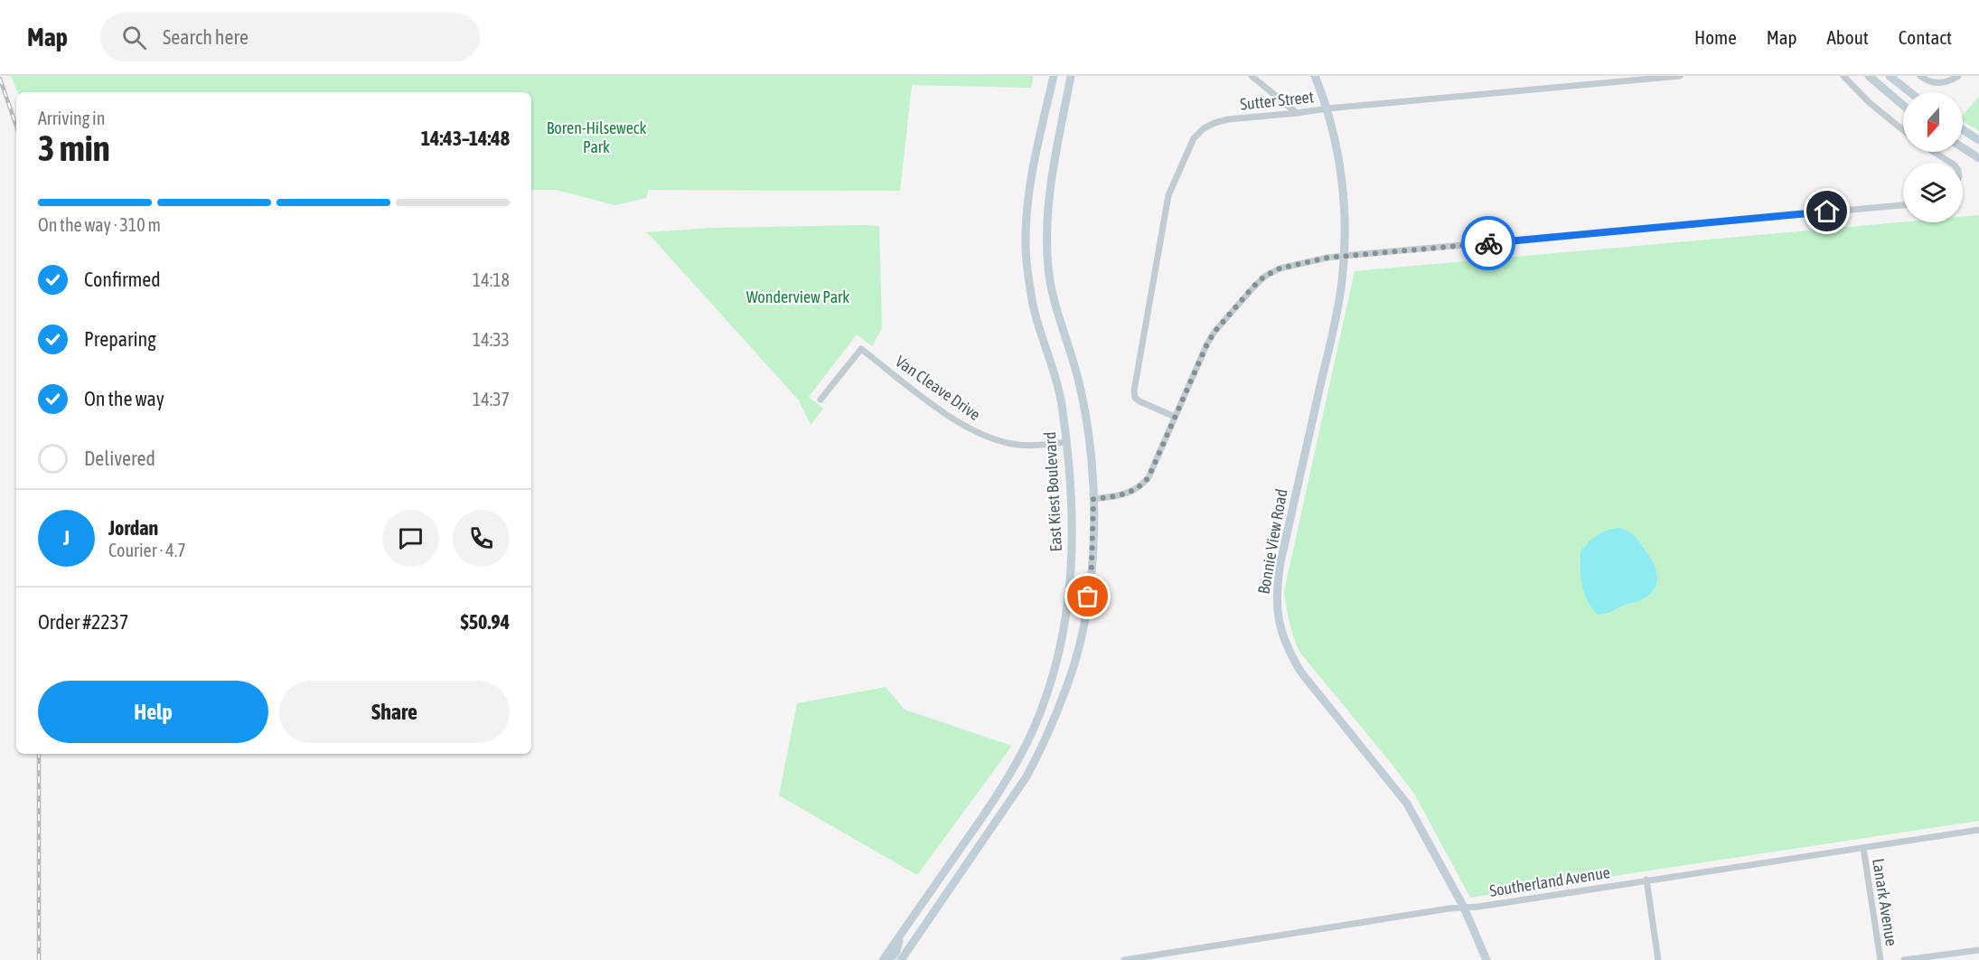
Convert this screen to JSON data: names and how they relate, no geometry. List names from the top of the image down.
{
  "streets": {
    "main road": ["East Kiest Boulevard", "Bonnie View Road"],
    "street": [
      "Sutter Street",
      "Van Cleave Drive",
      "Southerland Avenue",
      "Lanark Avenue"
    ]
  },
  "crossings": [
    ["Sutter Street", "Bonnie View Road"],
    ["Van Cleave Drive", "East Kiest Boulevard"],
    ["Bonnie View Road", "Southerland Avenue"],
    ["Southerland Avenue", "Lanark Avenue"]
  ],
  "parks": ["Boren-Hilseweck Park", "Wonderview Park"],
  "north": "bottom",
  "page": {
    "header": "Map",
    "search": "Search here",
    "nav": [
      "Home",
      "Map",
      "About",
      "Contact"
    ],
    "heading": ["3 min", "Arriving in", "14:43–14:48"],
    "panel": [
      "Jordan",
      "Courier · 4.7",
      "Order #2237",
      "$50.94"
    ],
    "bar": "On the way · 310 m",
    "list": [
      ["Confirmed", "14:18"],
      ["Preparing", "14:33"],
      ["On the way", "14:37"],
      "Delivered"
    ],
    "round": "J",
    "buttons": ["Help", "Share"]
  }
}
